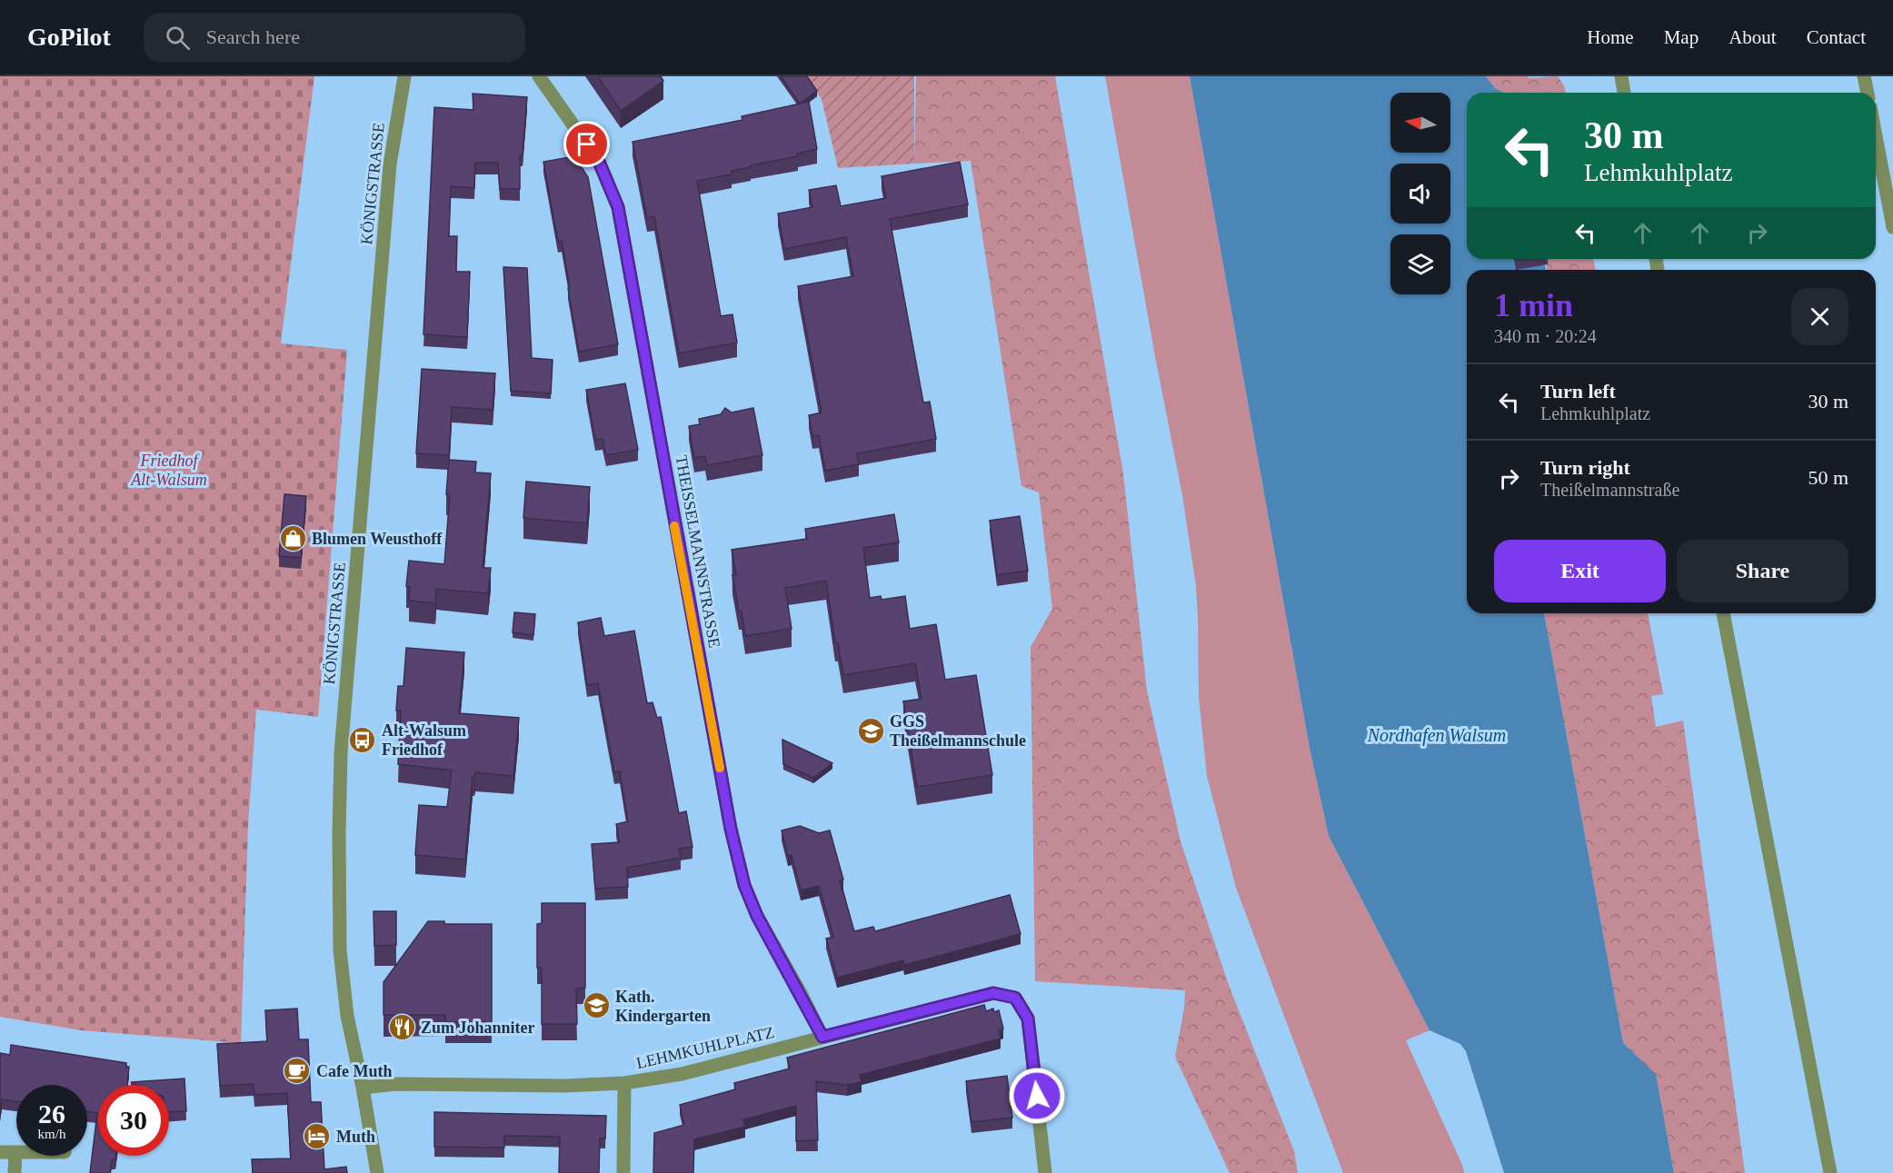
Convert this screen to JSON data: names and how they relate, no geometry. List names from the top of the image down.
{
  "streets": {
    "street": ["KÖNIGSTRASSE", "THEISSELMANNSTRASSE", "LEHMKUHLPLATZ"]
  },
  "crossings": [
    ["KÖNIGSTRASSE", "LEHMKUHLPLATZ"],
    ["THEISSELMANNSTRASSE", "LEHMKUHLPLATZ"]
  ],
  "water": ["Nordhafen Walsum"],
  "parks": ["Friedhof Alt-Walsum"],
  "places": {
    "shop": ["Blumen Weusthoff"],
    "school or university": ["GGS Theißelmannschule", "Kath. Kindergarten"],
    "bus stop": ["Alt-Walsum Friedhof"],
    "restaurant": ["Zum Johanniter"],
    "cafe": ["Cafe Muth"],
    "hotel": ["Muth"]
  },
  "north": "left",
  "page": {
    "header": "GoPilot",
    "search": "Search here",
    "nav": [
      "Home",
      "Map",
      "About",
      "Contact"
    ],
    "turn": ["30 m", "Lehmkuhlplatz"],
    "heading": ["1 min", "340 m · 20:24"],
    "list": [
      {
        "name": "Turn left",
        "note": "Lehmkuhlplatz",
        "value": "30 m"
      },
      {
        "name": "Turn right",
        "note": "Theißelmannstraße",
        "value": "50 m"
      }
    ],
    "buttons": ["Exit", "Share"],
    "speed": "26 km/h",
    "limit": "30"
  }
}
